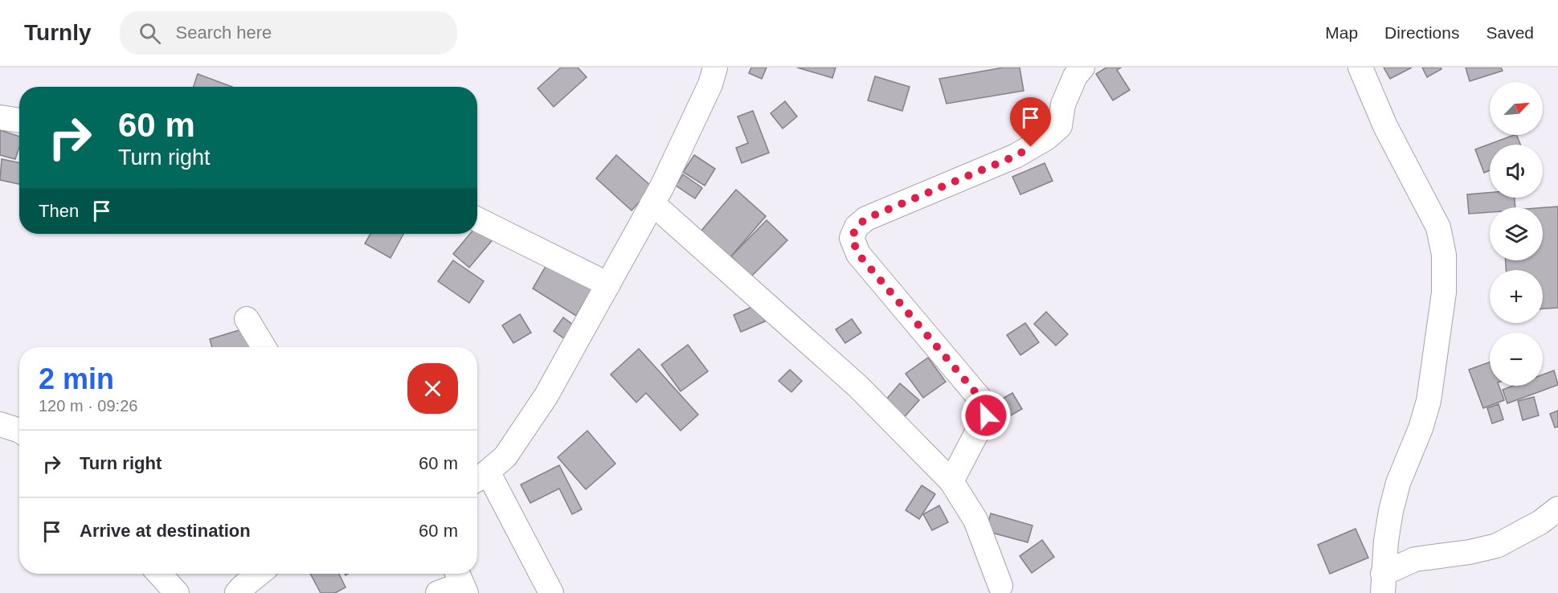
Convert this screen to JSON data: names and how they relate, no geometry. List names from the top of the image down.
{
  "north": "top right",
  "page": {
    "header": "Turnly",
    "search": "Search here",
    "nav": ["Map", "Directions", "Saved"],
    "map_buttons": ["+", "−"],
    "turn": ["60 m", "Turn right"],
    "then": "Then",
    "heading": ["2 min", "120 m · 09:26"],
    "list": [
      {
        "name": "Turn right",
        "value": "60 m"
      },
      {
        "name": "Arrive at destination",
        "value": "60 m"
      }
    ]
  }
}
